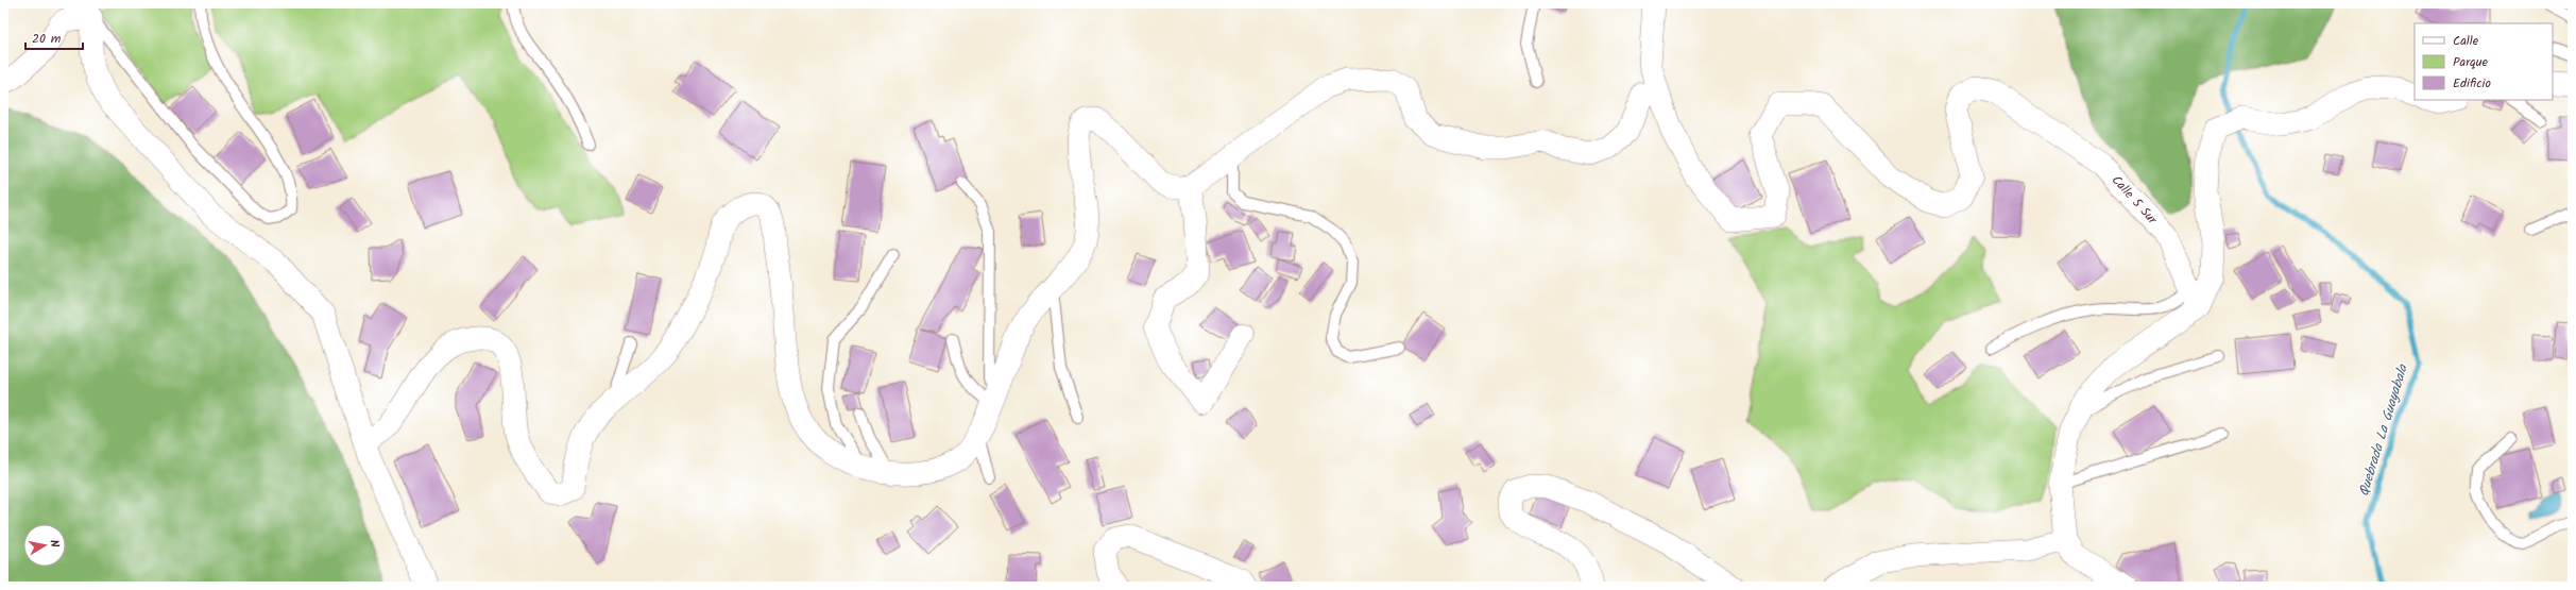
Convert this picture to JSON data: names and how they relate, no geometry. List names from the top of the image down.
{
  "streets": {
    "street": ["Calle 5 Sur"]
  },
  "water": ["Quebrada La Guayabala"],
  "legend": ["Calle", "Parque", "Edificio"],
  "scale_bar": "20 m",
  "north": "right"
}
